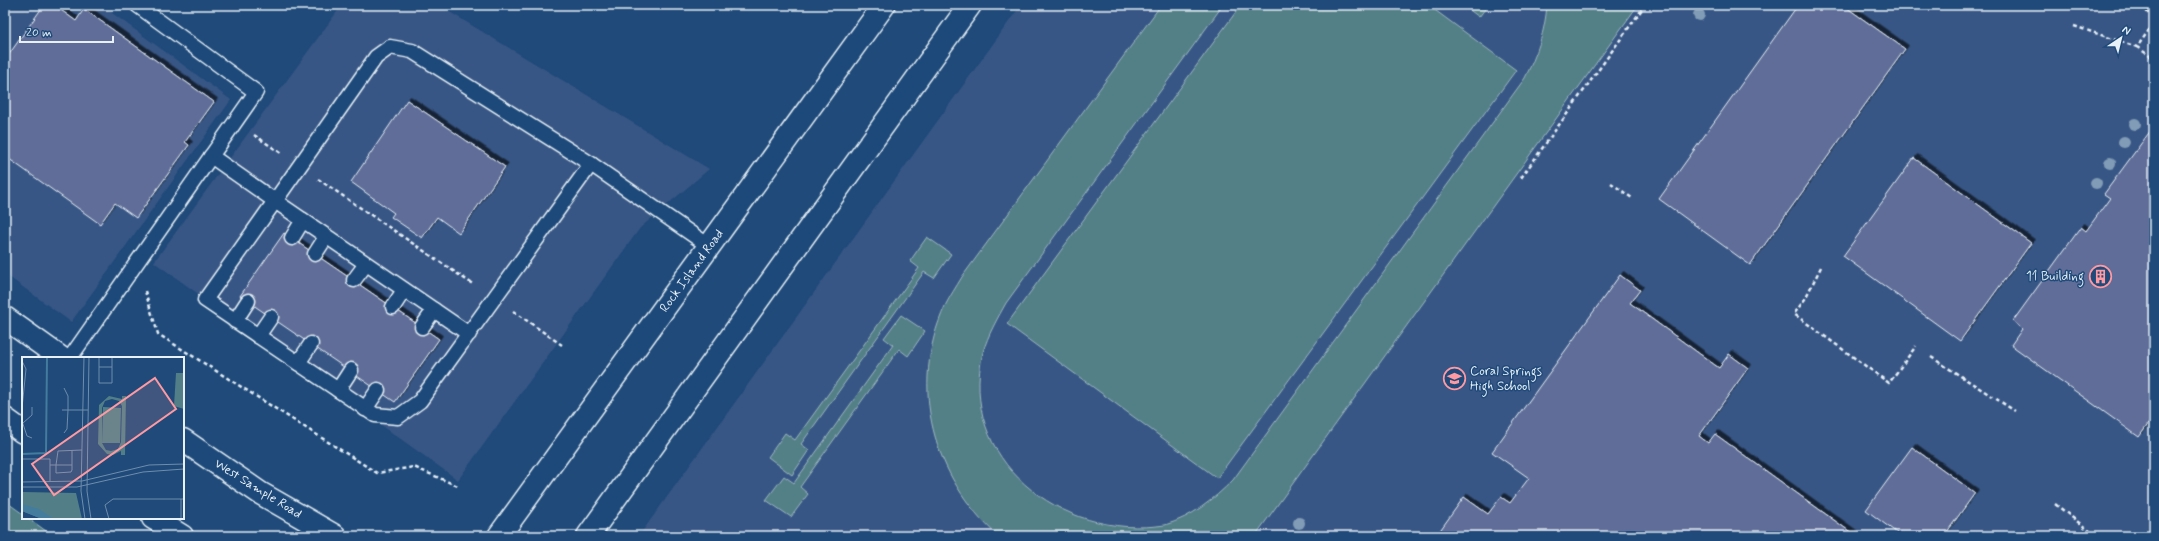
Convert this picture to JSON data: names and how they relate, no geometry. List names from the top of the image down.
{
  "streets": {
    "main road": ["Rock Island Road", "West Sample Road"]
  },
  "places": {
    "building": ["11 Building"],
    "school or university": ["Coral Springs High School"]
  },
  "scale_bar": "20 m",
  "north": "top right"
}
